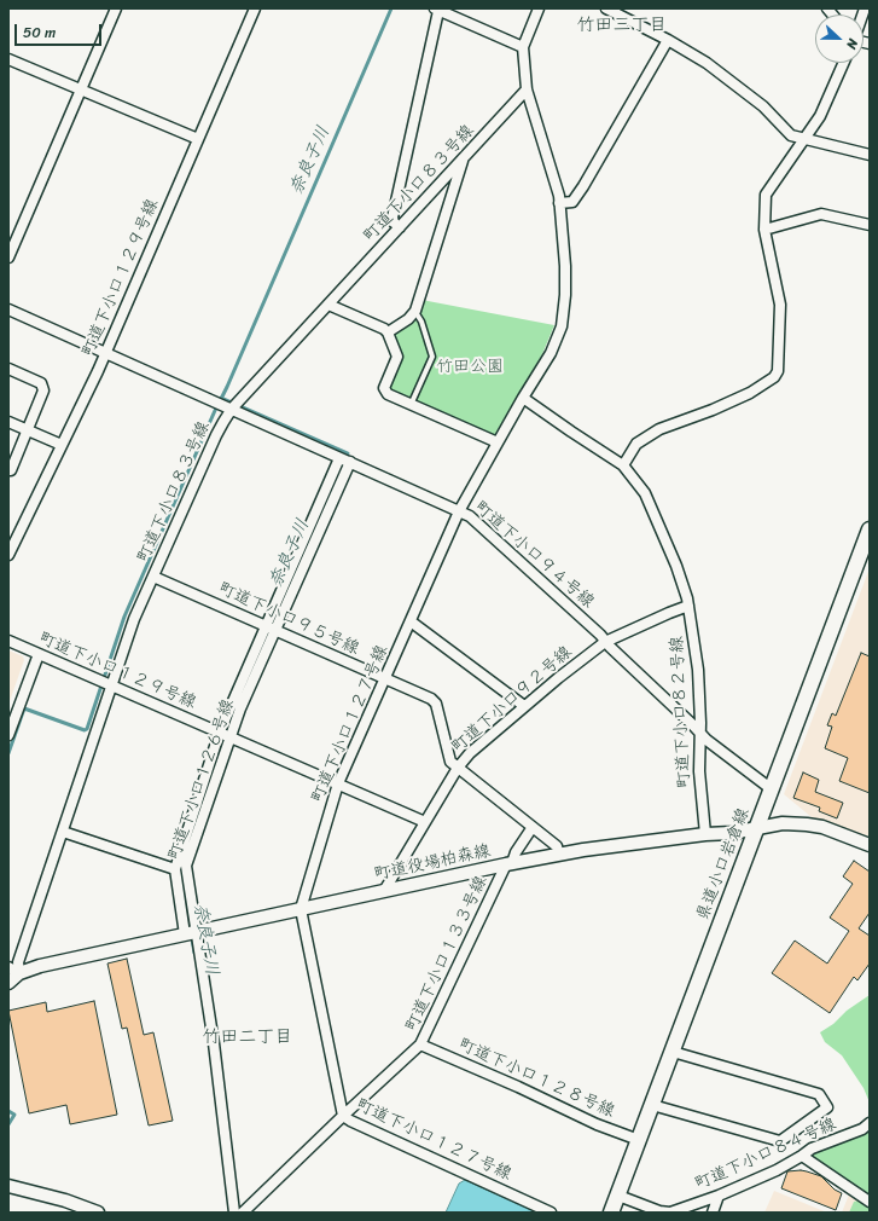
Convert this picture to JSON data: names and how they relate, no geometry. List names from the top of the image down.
{
  "streets": {
    "main road": ["県道小口岩倉線"],
    "street": [
      "町道下小口８３号線",
      "町道下小口１２９号線",
      "町道下小口９４号線",
      "町道下小口９５号線",
      "町道下小口９２号線",
      "町道下小口８２号線",
      "町道下小口１２７号線",
      "町道下小口１２６号線",
      "町道役場柏森線",
      "町道下小口１３３号線",
      "町道下小口１２８号線",
      "町道下小口８４号線"
    ]
  },
  "crossings": [
    ["町道下小口８３号線", "町道下小口１２９号線"],
    ["町道下小口８３号線", "町道下小口９４号線"],
    ["町道下小口８３号線", "町道下小口９５号線"],
    ["町道下小口８３号線", "町道役場柏森線"],
    ["町道下小口１２９号線", "町道下小口９４号線"],
    ["町道下小口１２９号線", "町道下小口９２号線"],
    ["町道下小口１２９号線", "町道下小口１２７号線"],
    ["町道下小口１２９号線", "町道下小口１２６号線"],
    ["町道下小口９４号線", "町道下小口９２号線"],
    ["町道下小口９４号線", "町道下小口８２号線"],
    ["町道下小口９４号線", "町道下小口１２７号線"],
    ["町道下小口９４号線", "町道下小口１２６号線"],
    ["町道下小口９４号線", "県道小口岩倉線"],
    ["町道下小口９５号線", "町道下小口９２号線"],
    ["町道下小口９５号線", "町道下小口１２７号線"],
    ["町道下小口９５号線", "町道下小口１２６号線"],
    ["町道下小口９５号線", "町道役場柏森線"],
    ["町道下小口９５号線", "町道下小口１３３号線"],
    ["町道下小口９２号線", "町道下小口８２号線"],
    ["町道下小口９２号線", "町道役場柏森線"],
    ["町道下小口８２号線", "町道下小口１２７号線"],
    ["町道下小口８２号線", "町道役場柏森線"],
    ["町道下小口１２７号線", "町道役場柏森線"],
    ["町道下小口１２７号線", "町道下小口１３３号線"],
    ["町道下小口１２６号線", "町道役場柏森線"],
    ["町道役場柏森線", "県道小口岩倉線"],
    ["町道役場柏森線", "町道下小口１３３号線"],
    ["県道小口岩倉線", "町道下小口１２８号線"],
    ["県道小口岩倉線", "町道下小口８４号線"],
    ["町道下小口１３３号線", "町道下小口１２８号線"]
  ],
  "districts": ["竹田三丁目", "竹田二丁目"],
  "water": ["奈良子川"],
  "parks": ["竹田公園"],
  "scale_bar": "50 m",
  "north": "right"
}
